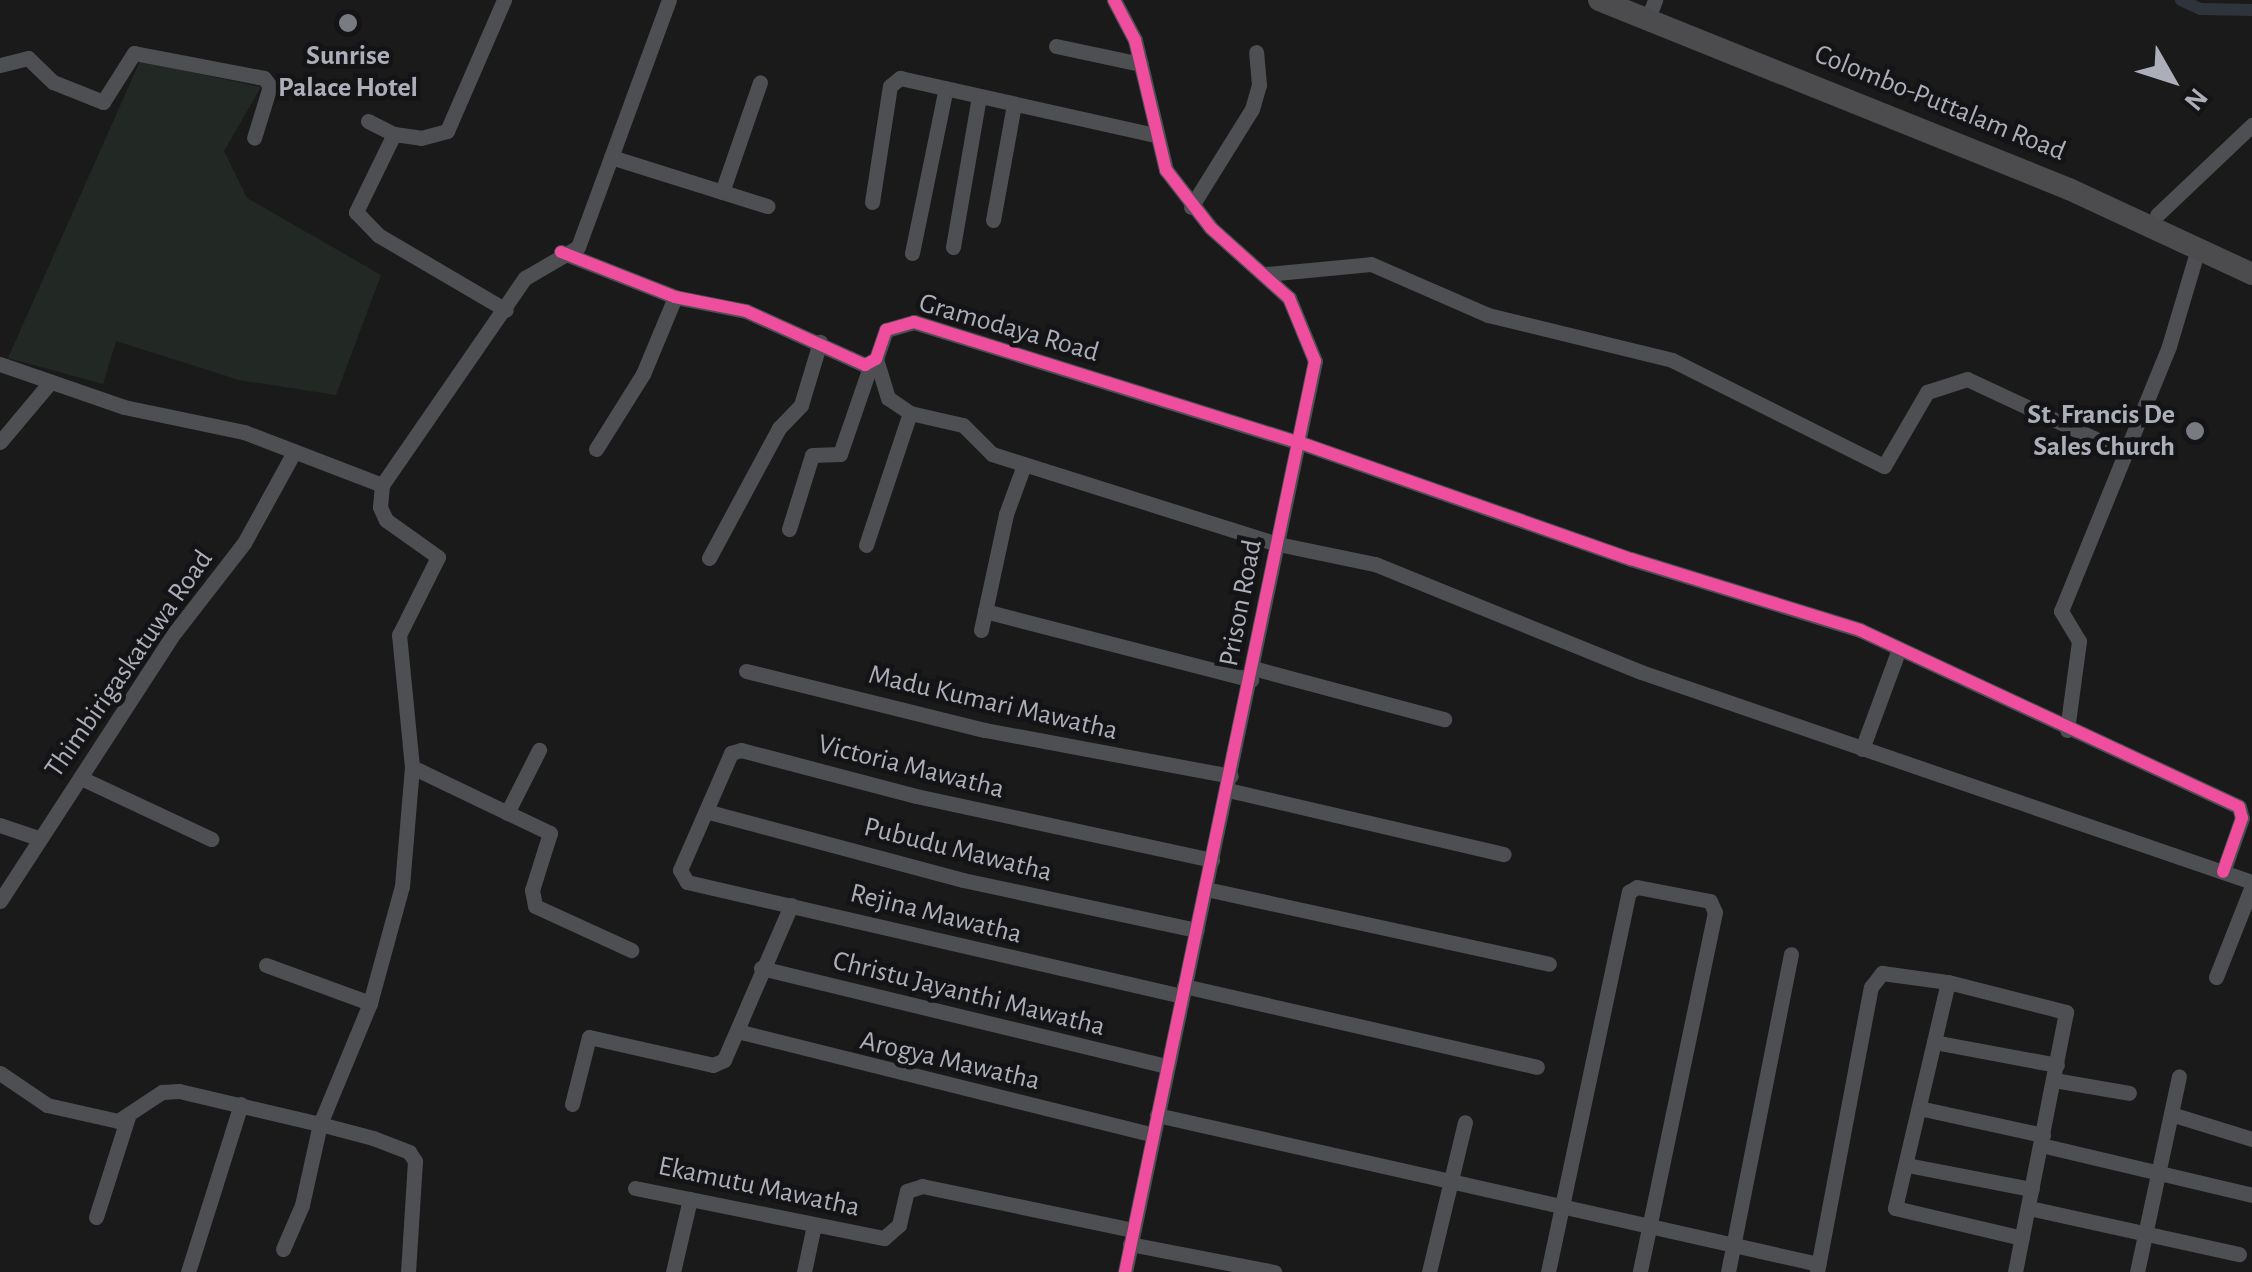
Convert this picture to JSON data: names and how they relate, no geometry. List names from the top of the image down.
{
  "streets": {
    "highway": ["Colombo-Puttalam Road"],
    "street": [
      "Gramodaya Road",
      "Prison Road",
      "Thimbirigaskatuwa Road",
      "Madu Kumari Mawatha",
      "Victoria Mawatha",
      "Pubudu Mawatha",
      "Rejina Mawatha",
      "Christu Jayanthi Mawatha",
      "Arogya Mawatha",
      "Ekamutu Mawatha"
    ]
  },
  "crossings": [
    ["Gramodaya Road", "Prison Road"],
    ["Prison Road", "Madu Kumari Mawatha"],
    ["Prison Road", "Victoria Mawatha"],
    ["Prison Road", "Pubudu Mawatha"],
    ["Prison Road", "Rejina Mawatha"],
    ["Prison Road", "Christu Jayanthi Mawatha"],
    ["Prison Road", "Arogya Mawatha"],
    ["Prison Road", "Ekamutu Mawatha"],
    ["Victoria Mawatha", "Pubudu Mawatha"],
    ["Victoria Mawatha", "Rejina Mawatha"]
  ],
  "places": ["Sunrise Palace Hotel", "St. Francis De Sales Church"],
  "north": "bottom right"
}
